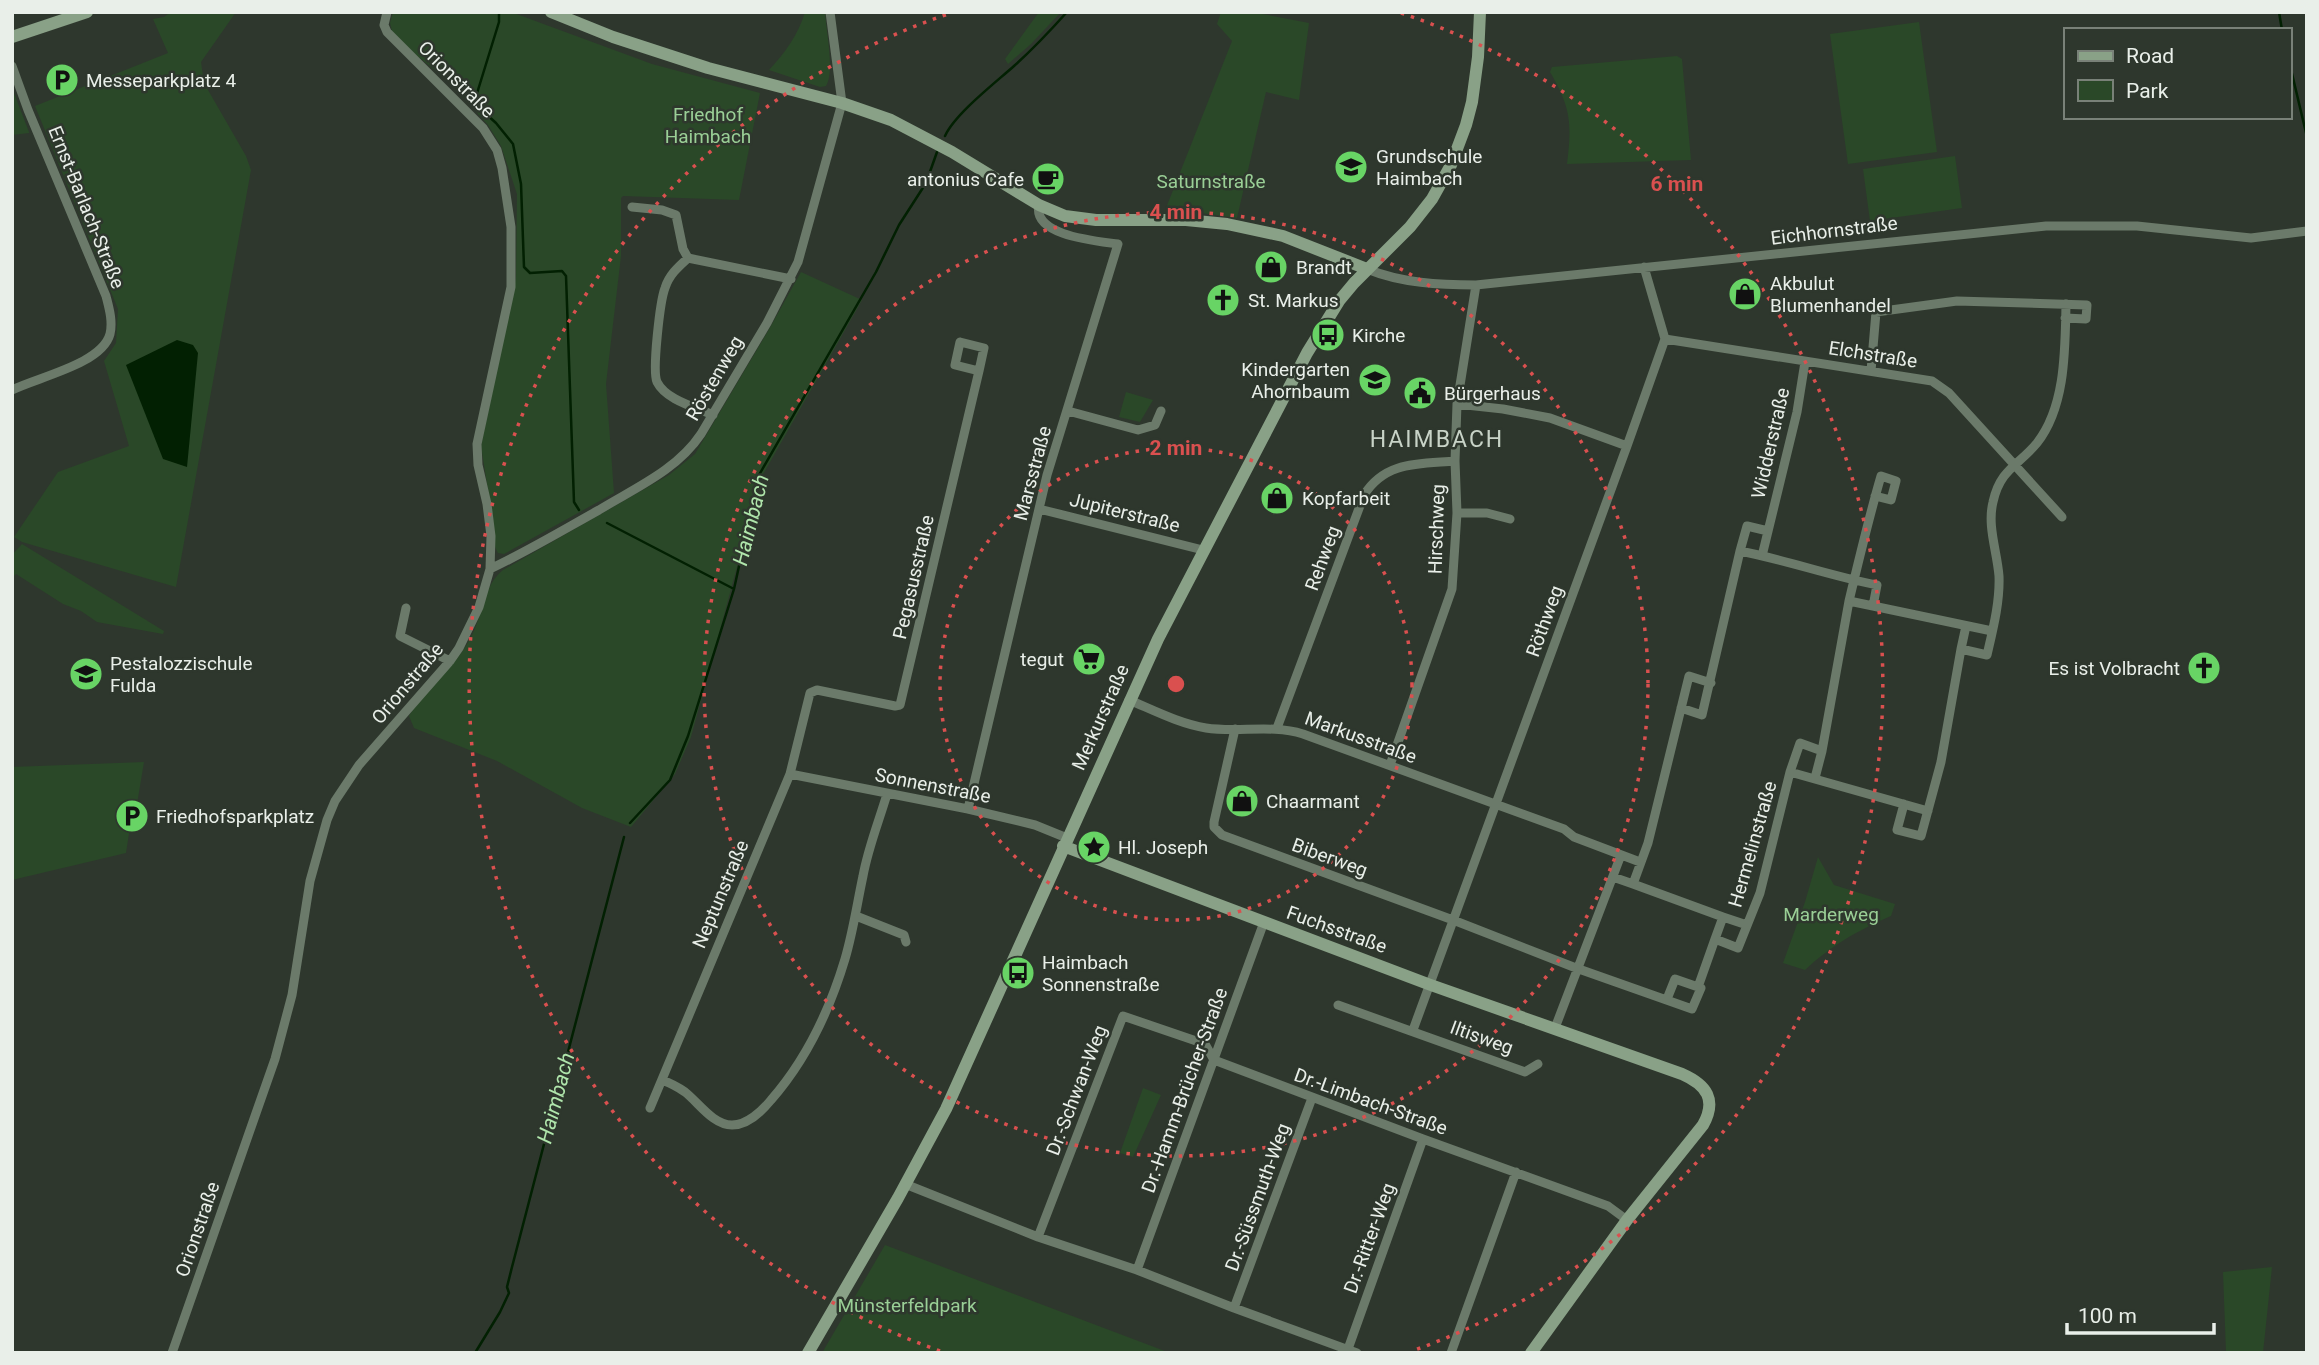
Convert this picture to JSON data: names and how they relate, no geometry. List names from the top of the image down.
{
  "streets": {
    "street": [
      "Orionstraße",
      "Ernst-Barlach-Straße",
      "Eichhornstraße",
      "Elchstraße",
      "Röstenweg",
      "Widderstraße",
      "Marsstraße",
      "Jupiterstraße",
      "Hirschweg",
      "Rehweg",
      "Pegasusstraße",
      "Röthweg",
      "Merkurstraße",
      "Markusstraße",
      "Sonnenstraße",
      "Hermelinstraße",
      "Biberweg",
      "Neptunstraße",
      "Fuchsstraße",
      "Iltisweg",
      "Dr.-Schwan-Weg",
      "Dr.-Hamm-Brücher-Straße",
      "Dr.-Limbach-Straße",
      "Dr.-Süssmuth-Weg",
      "Dr.-Ritter-Weg"
    ]
  },
  "crossings": [
    ["Orionstraße", "Röstenweg"],
    ["Eichhornstraße", "Hirschweg"],
    ["Eichhornstraße", "Merkurstraße"],
    ["Elchstraße", "Widderstraße"],
    ["Elchstraße", "Röthweg"],
    ["Marsstraße", "Jupiterstraße"],
    ["Marsstraße", "Sonnenstraße"],
    ["Jupiterstraße", "Merkurstraße"],
    ["Hirschweg", "Rehweg"],
    ["Hirschweg", "Markusstraße"],
    ["Rehweg", "Markusstraße"],
    ["Pegasusstraße", "Neptunstraße"],
    ["Röthweg", "Markusstraße"],
    ["Röthweg", "Biberweg"],
    ["Röthweg", "Fuchsstraße"],
    ["Merkurstraße", "Markusstraße"],
    ["Merkurstraße", "Sonnenstraße"],
    ["Merkurstraße", "Fuchsstraße"],
    ["Markusstraße", "Biberweg"],
    ["Sonnenstraße", "Neptunstraße"],
    ["Sonnenstraße", "Fuchsstraße"],
    ["Fuchsstraße", "Dr.-Hamm-Brücher-Straße"],
    ["Fuchsstraße", "Dr.-Limbach-Straße"],
    ["Dr.-Schwan-Weg", "Dr.-Hamm-Brücher-Straße"],
    ["Dr.-Schwan-Weg", "Dr.-Limbach-Straße"],
    ["Dr.-Hamm-Brücher-Straße", "Dr.-Limbach-Straße"],
    ["Dr.-Limbach-Straße", "Dr.-Süssmuth-Weg"],
    ["Dr.-Limbach-Straße", "Dr.-Ritter-Weg"]
  ],
  "districts": ["HAIMBACH"],
  "water": ["Haimbach"],
  "parks": [
    "Friedhof Haimbach",
    "Saturnstraße",
    "Marderweg",
    "Münsterfeldpark"
  ],
  "places": {
    "parking": ["Messeparkplatz 4", "Friedhofsparkplatz"],
    "school or university": ["Grundschule Haimbach", "Kindergarten Ahornbaum", "Pestalozzischule Fulda"],
    "cafe": ["antonius Cafe"],
    "shop": [
      "Brandt",
      "Akbulut Blumenhandel",
      "Kopfarbeit",
      "Chaarmant"
    ],
    "church": ["St. Markus", "Es ist Volbracht"],
    "bus stop": ["Kirche", "Haimbach Sonnenstraße"],
    "public building": ["Bürgerhaus"],
    "supermarket": ["tegut"],
    "place": ["Hl. Joseph"]
  },
  "legend": ["Road", "Park"],
  "scale_bar": "100 m",
  "rings": ["6 min", "4 min", "2 min"]
}
